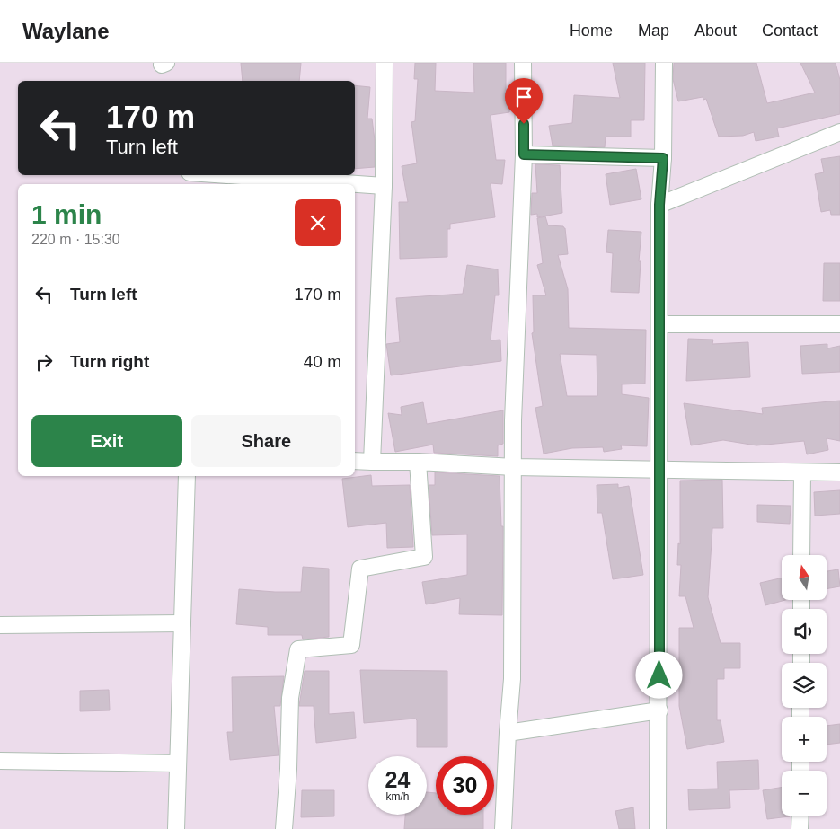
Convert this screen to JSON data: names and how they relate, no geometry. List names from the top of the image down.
{
  "north": "top",
  "page": {
    "header": "Waylane",
    "nav": [
      "Home",
      "Map",
      "About",
      "Contact"
    ],
    "turn": ["170 m", "Turn left"],
    "heading": ["1 min", "220 m · 15:30"],
    "list": [
      {
        "name": "Turn left",
        "value": "170 m"
      },
      {
        "name": "Turn right",
        "value": "40 m"
      }
    ],
    "buttons": ["Exit", "Share"],
    "map_buttons": ["+", "−"],
    "speed": "24 km/h",
    "limit": "30"
  }
}
